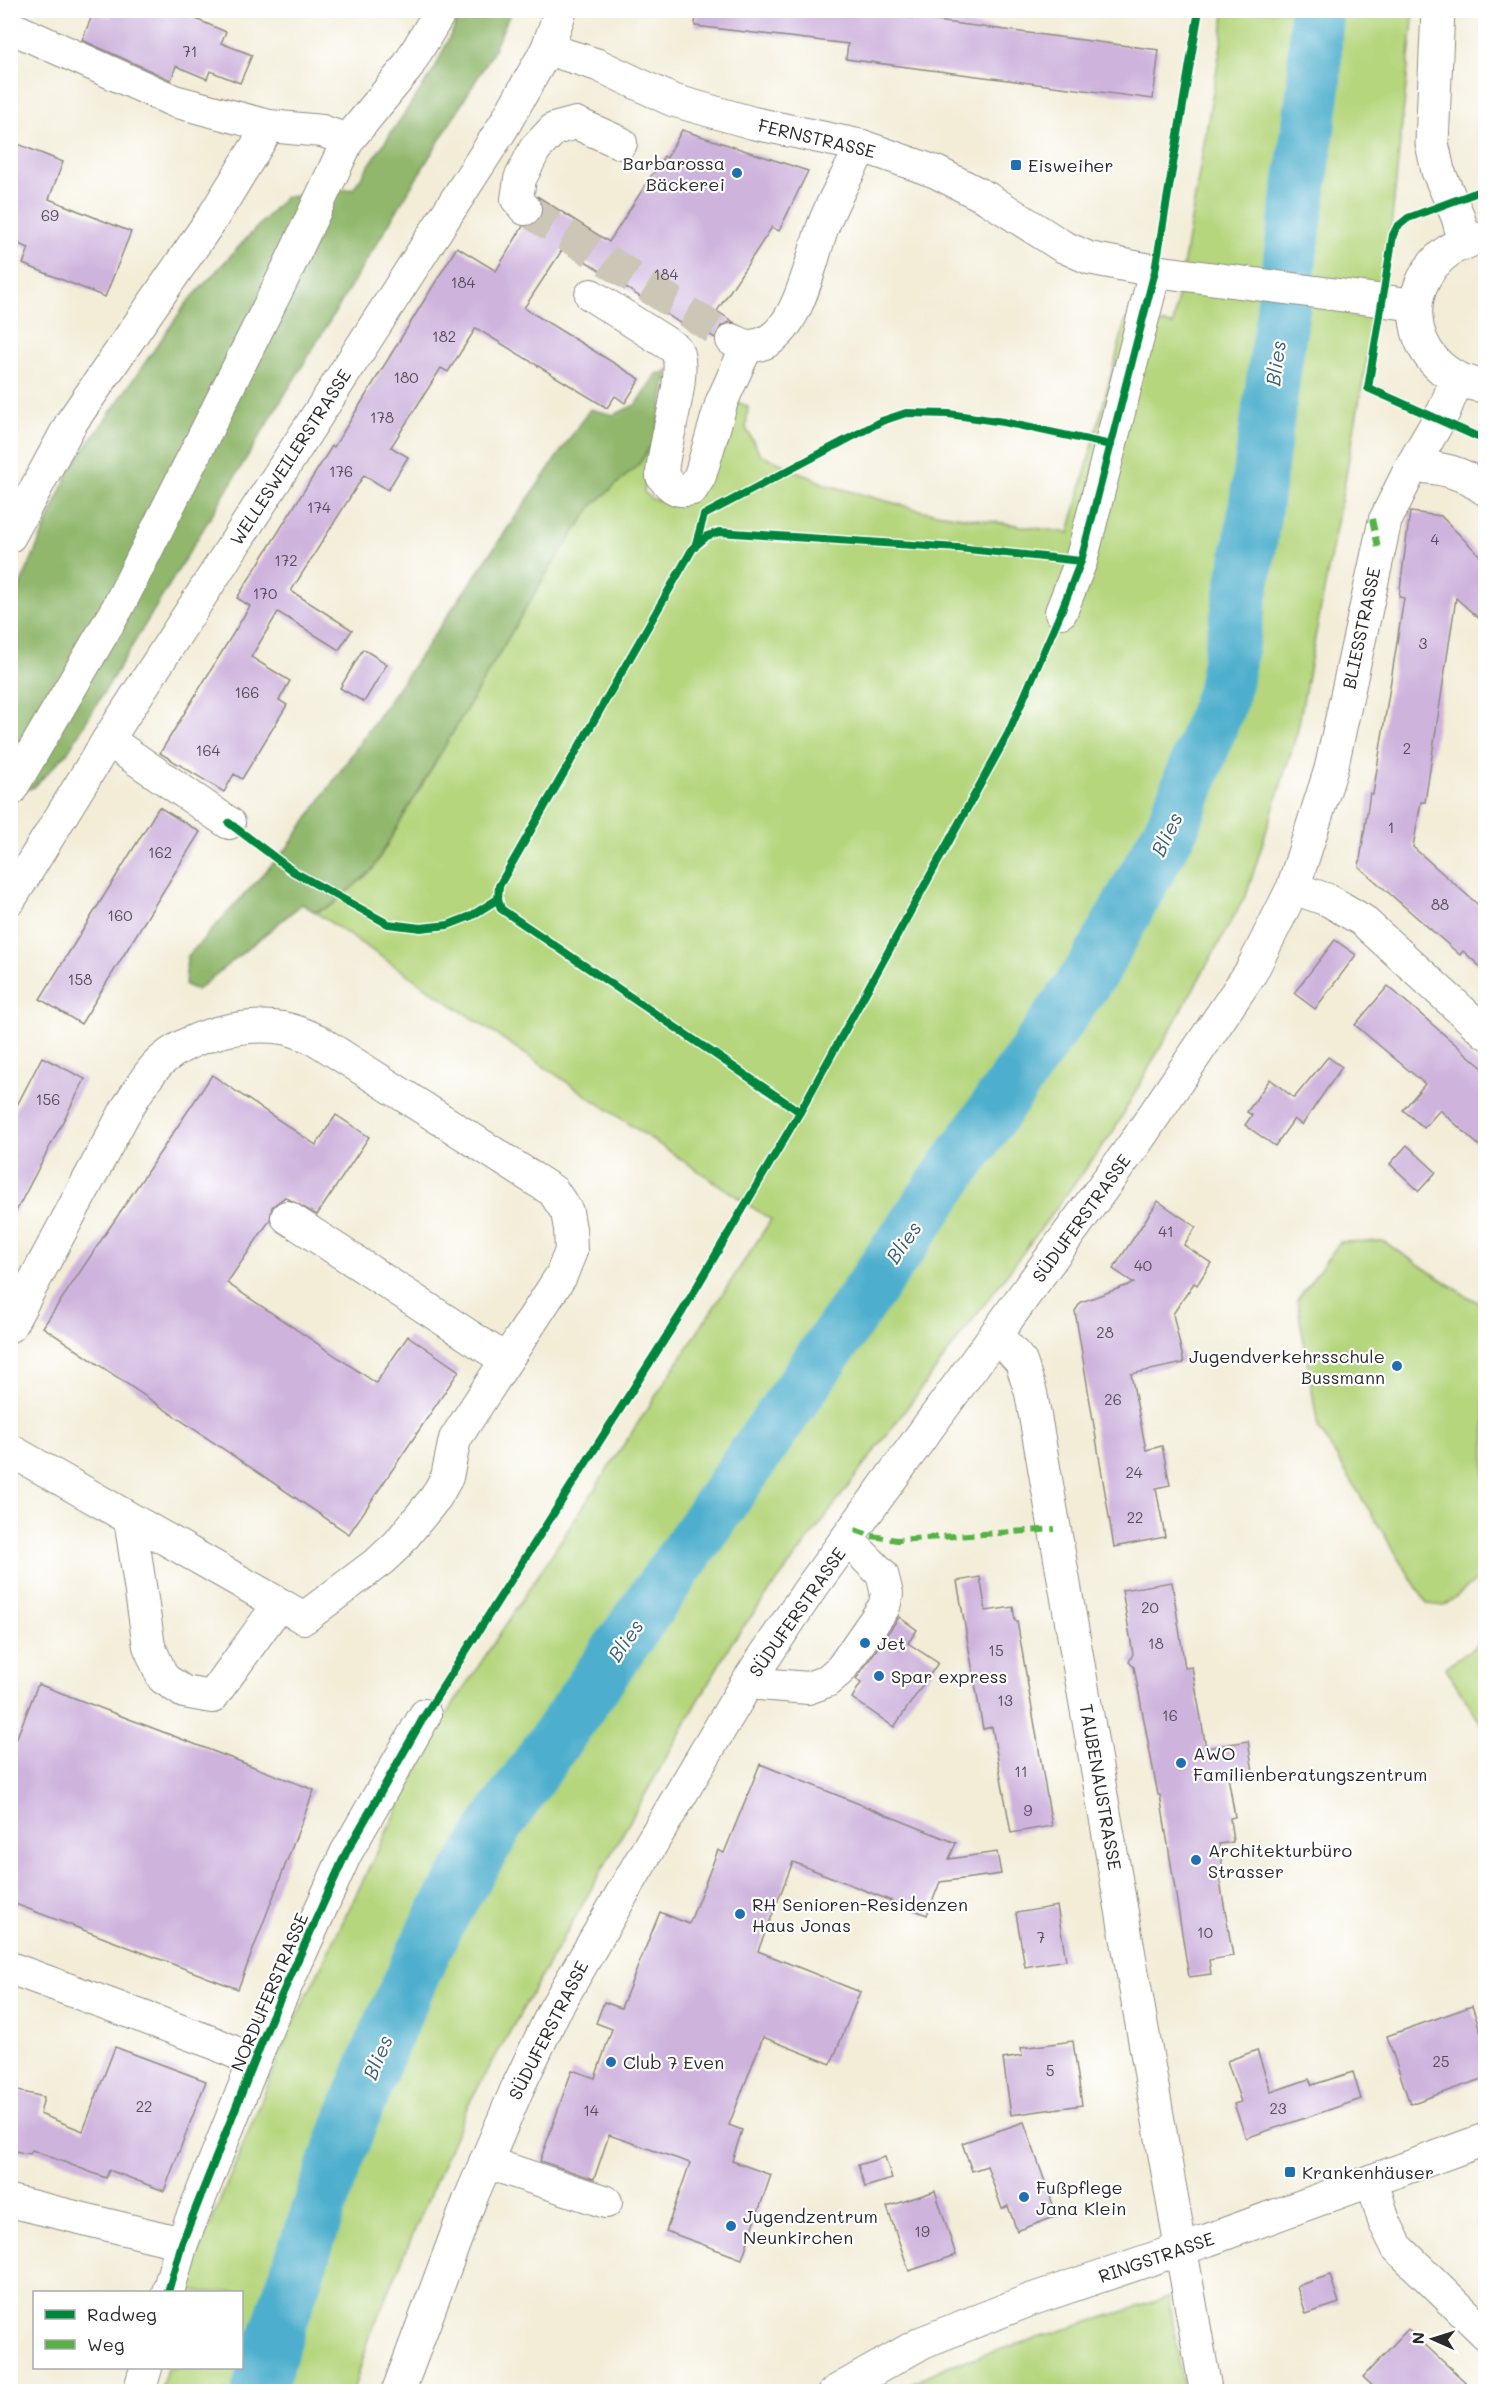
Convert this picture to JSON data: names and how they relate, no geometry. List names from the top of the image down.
{
  "streets": {
    "main road": ["BLIESSTRASSE", "SÜDUFERSTRASSE"],
    "street": [
      "FERNSTRASSE",
      "WELLESWEILERSTRASSE",
      "TAUBENAUSTRASSE",
      "NORDUFERSTRASSE",
      "RINGSTRASSE"
    ]
  },
  "crossings": [
    ["FERNSTRASSE", "WELLESWEILERSTRASSE"],
    ["BLIESSTRASSE", "SÜDUFERSTRASSE"],
    ["SÜDUFERSTRASSE", "TAUBENAUSTRASSE"],
    ["TAUBENAUSTRASSE", "RINGSTRASSE"]
  ],
  "water": ["Blies"],
  "places": {
    "transit": ["Eisweiher", "Krankenhäuser"],
    "other": [
      "Barbarossa Bäckerei",
      "Jugendverkehrsschule Bussmann",
      "Jet",
      "Spar express",
      "AWO Familienberatungszentrum",
      "Architekturbüro Strasser",
      "RH Senioren-Residenzen Haus Jonas",
      "Club 7 Even",
      "Fußpflege Jana Klein",
      "Jugendzentrum Neunkirchen"
    ]
  },
  "house_numbers": [
    "71",
    "69",
    "184",
    "184",
    "182",
    "180",
    "178",
    "176",
    "174",
    "4",
    "172",
    "170",
    "3",
    "166",
    "2",
    "164",
    "1",
    "162",
    "88",
    "160",
    "158",
    "156",
    "41",
    "40",
    "28",
    "26",
    "24",
    "22",
    "20",
    "18",
    "15",
    "13",
    "16",
    "11",
    "9",
    "10",
    "7",
    "25",
    "5",
    "22",
    "23",
    "14",
    "19"
  ],
  "legend": ["Radweg", "Weg"],
  "north": "left"
}
